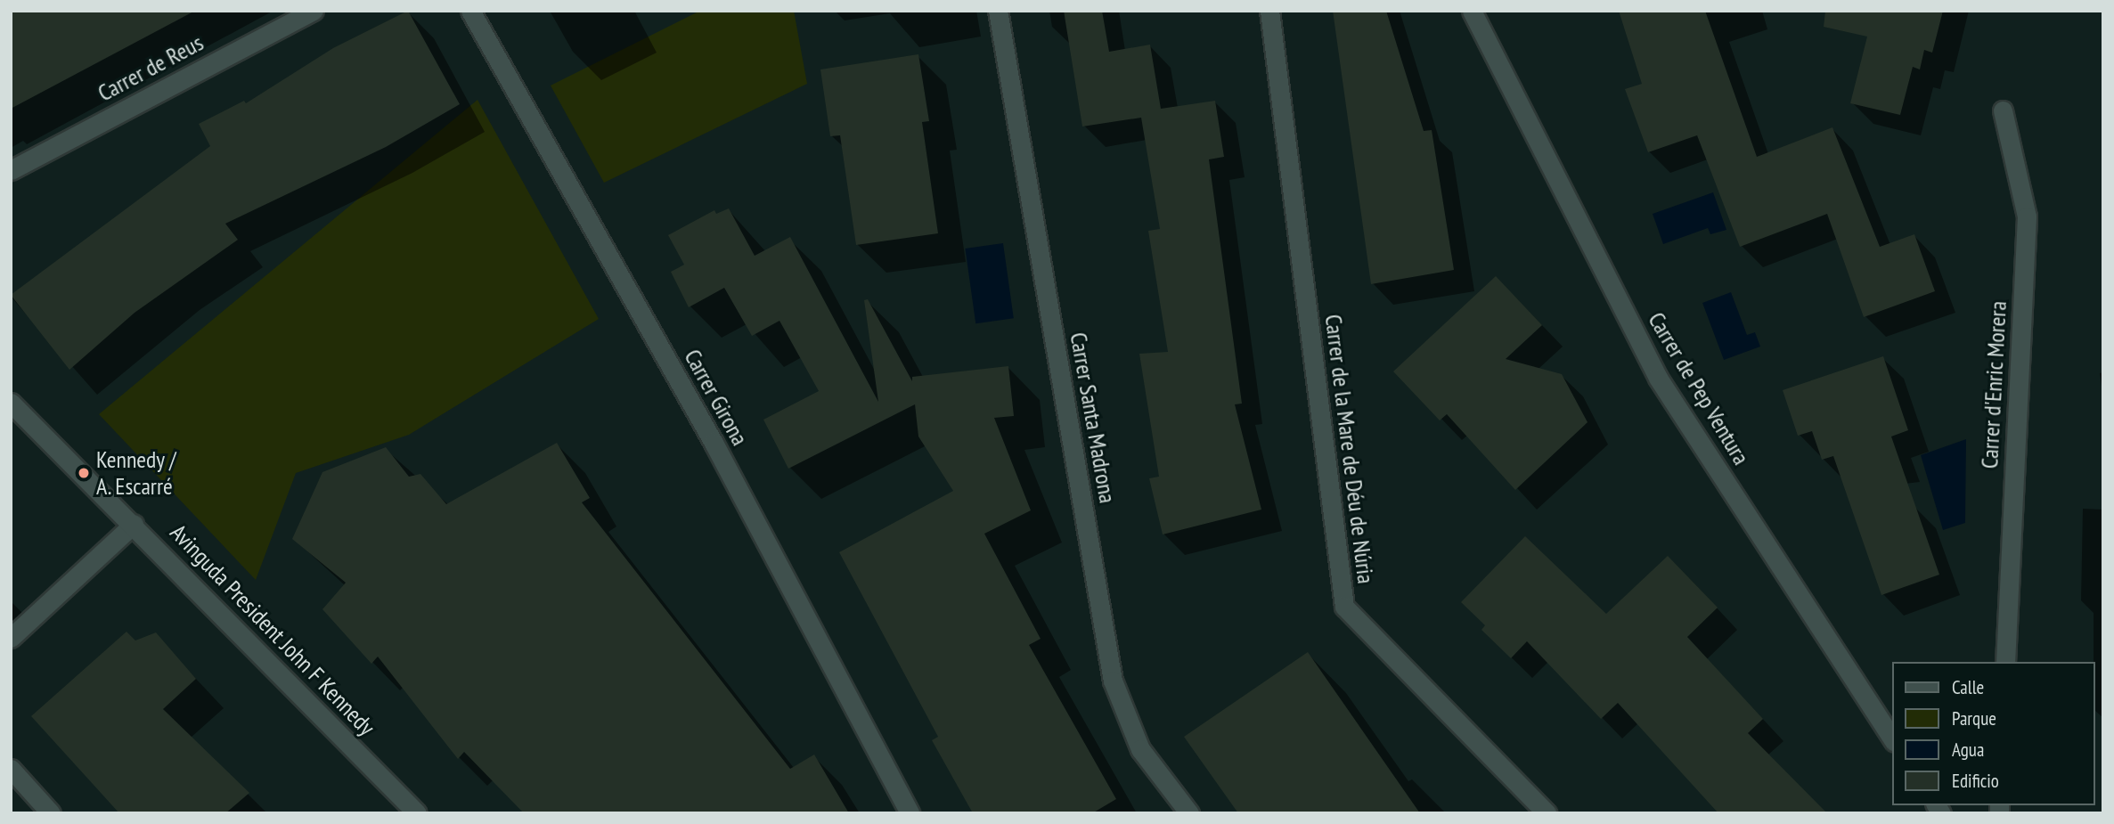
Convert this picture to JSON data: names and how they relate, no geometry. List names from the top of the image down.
{
  "streets": {
    "street": [
      "Carrer de Reus",
      "Carrer d'Enric Morera",
      "Carrer de Pep Ventura",
      "Carrer Girona",
      "Carrer Santa Madrona",
      "Carrer de la Mare de Déu de Núria",
      "Avinguda President John F Kennedy"
    ]
  },
  "places": ["Kennedy / A. Escarré"],
  "legend": [
    "Calle",
    "Parque",
    "Agua",
    "Edificio"
  ]
}
